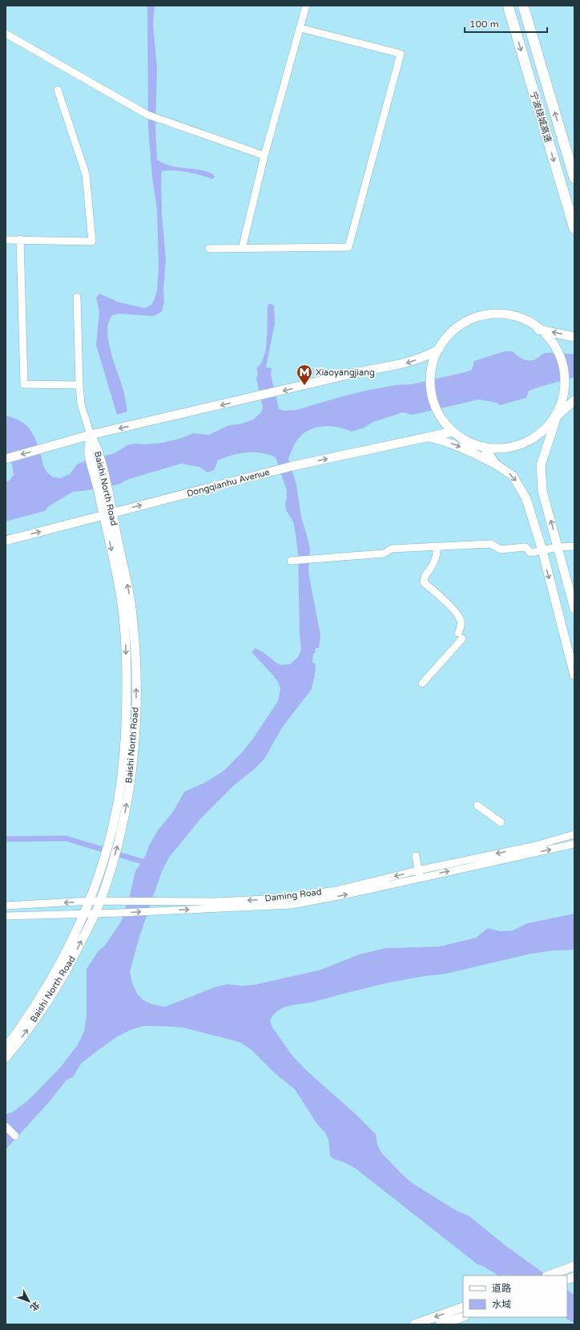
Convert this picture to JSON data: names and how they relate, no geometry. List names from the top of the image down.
{
  "streets": {
    "highway": ["宁波绕城高速"],
    "main road": ["Dongqianhu Avenue", "Baishi North Road"],
    "street": ["Daming Road"]
  },
  "crossings": [
    ["Dongqianhu Avenue", "Baishi North Road"],
    ["Baishi North Road", "Daming Road"]
  ],
  "places": {
    "metro station": ["Xiaoyangjiang"]
  },
  "legend": ["道路", "水域"],
  "scale_bar": "100 m",
  "north": "bottom right"
}
